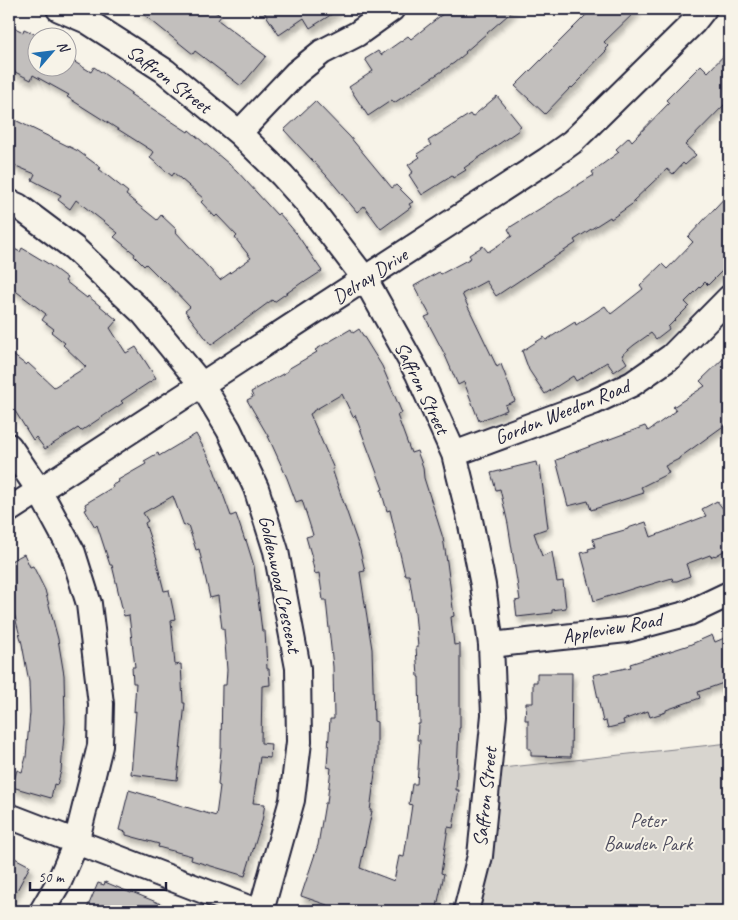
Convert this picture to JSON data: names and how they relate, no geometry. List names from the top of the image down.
{
  "streets": {
    "street": [
      "Saffron Street",
      "Delray Drive",
      "Gordon Weedon Road",
      "Goldenwood Crescent",
      "Appleview Road"
    ]
  },
  "crossings": [
    ["Saffron Street", "Delray Drive"],
    ["Saffron Street", "Gordon Weedon Road"],
    ["Saffron Street", "Appleview Road"],
    ["Delray Drive", "Goldenwood Crescent"]
  ],
  "parks": ["Peter Bawden Park"],
  "scale_bar": "50 m",
  "north": "top right"
}
